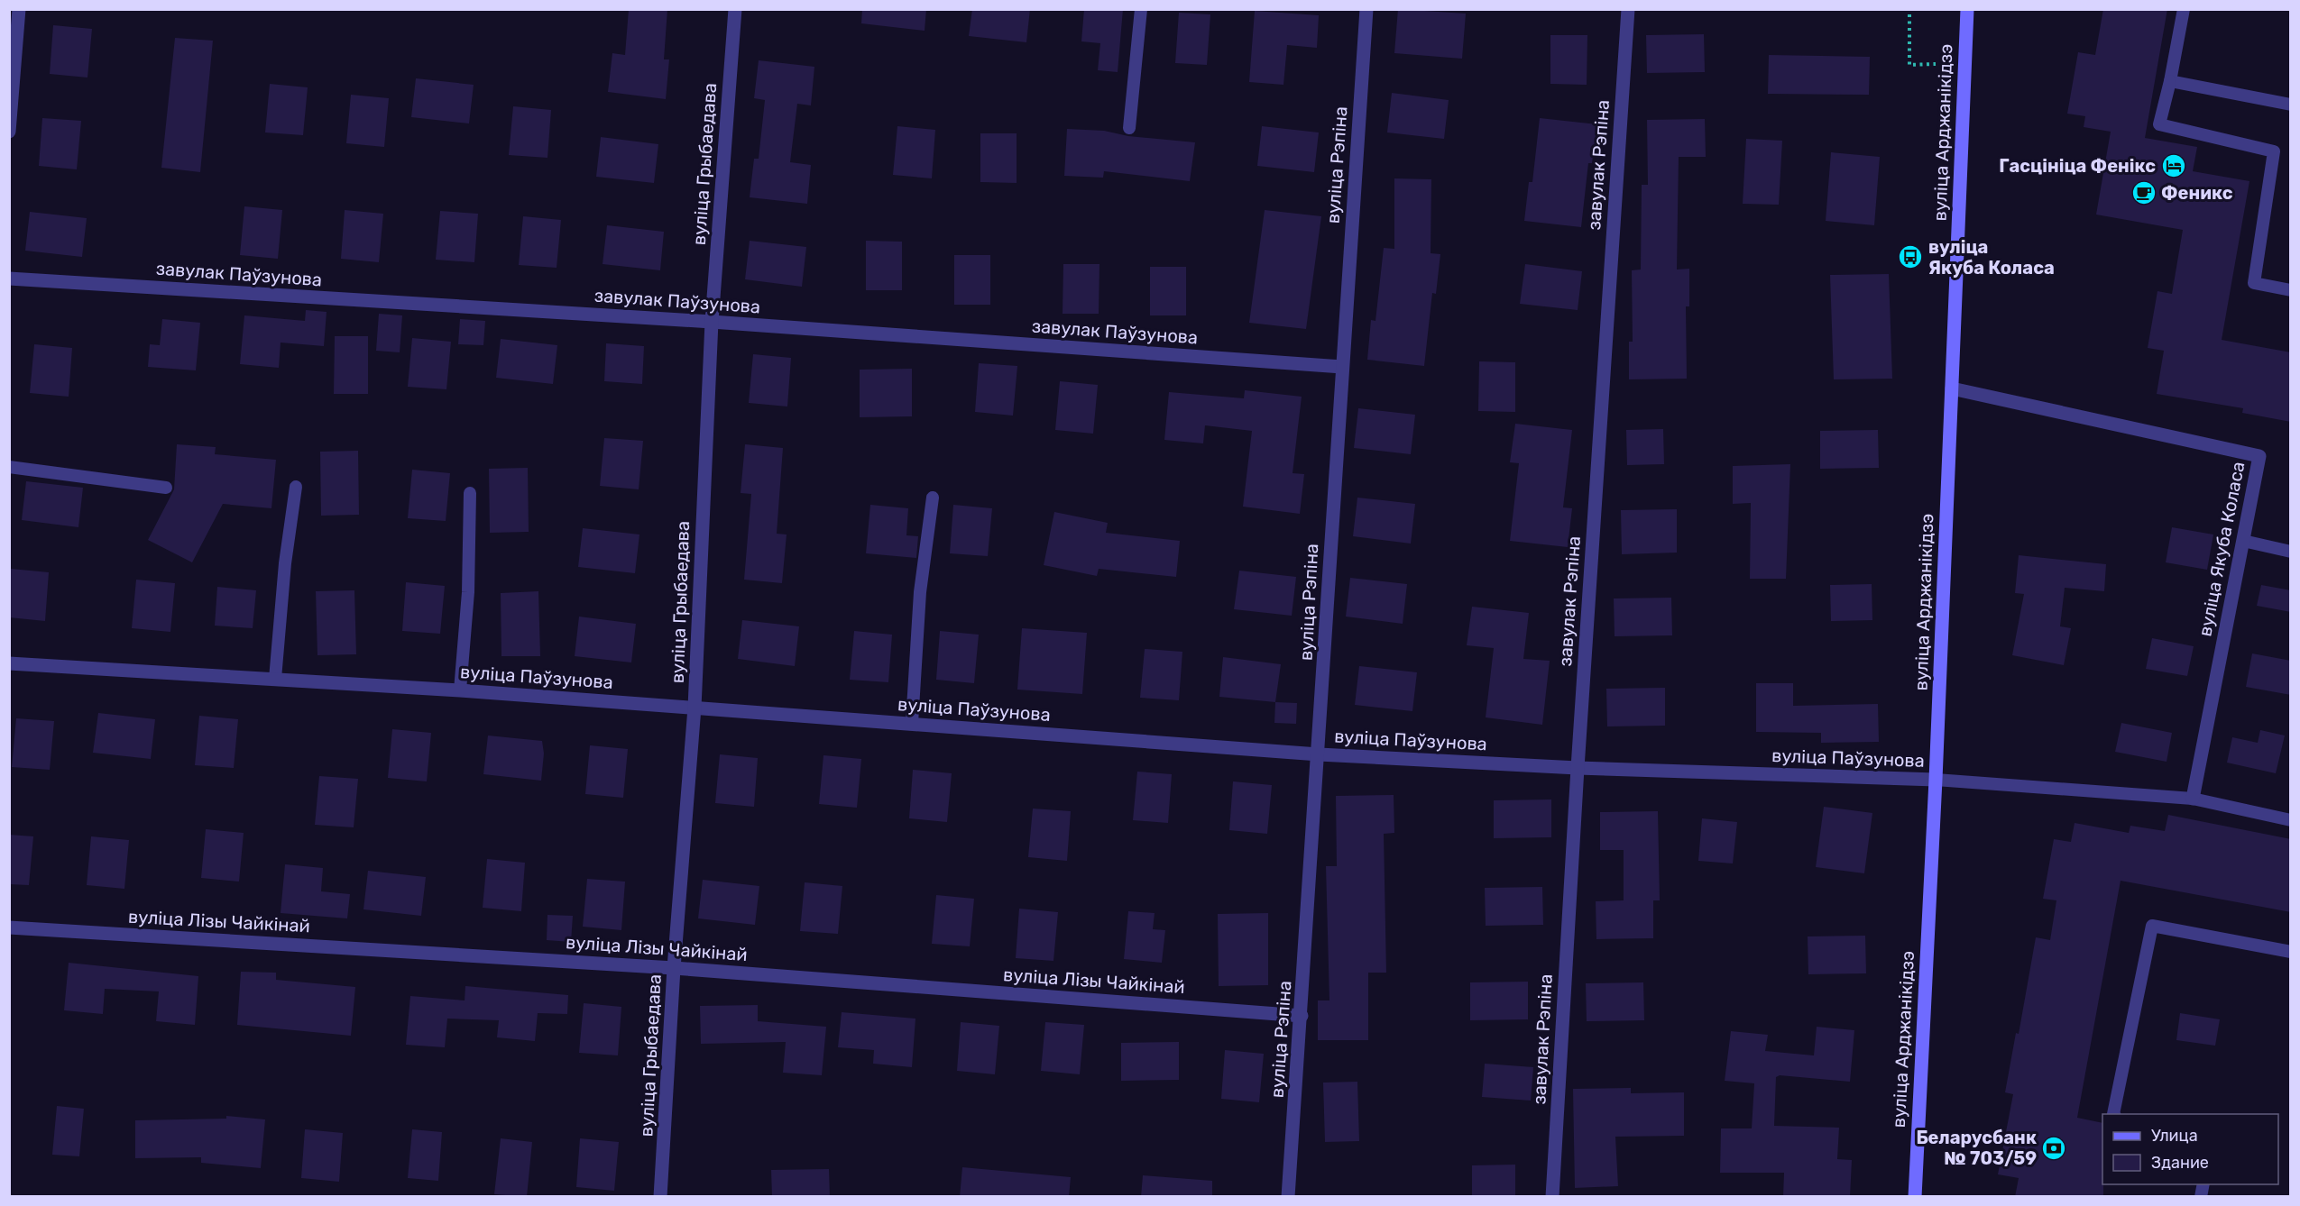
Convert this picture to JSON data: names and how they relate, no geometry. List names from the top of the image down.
{
  "streets": {
    "main road": ["вуліца Арджанікідзэ"],
    "street": [
      "вуліца Грыбаедава",
      "вуліца Рэпіна",
      "завулак Рэпіна",
      "завулак Паўзунова",
      "вуліца Якуба Коласа",
      "вуліца Паўзунова",
      "вуліца Лізы Чайкінай"
    ]
  },
  "crossings": [
    ["вуліца Арджанікідзэ", "вуліца Якуба Коласа"],
    ["вуліца Арджанікідзэ", "вуліца Паўзунова"],
    ["вуліца Грыбаедава", "завулак Паўзунова"],
    ["вуліца Грыбаедава", "вуліца Паўзунова"],
    ["вуліца Грыбаедава", "вуліца Лізы Чайкінай"],
    ["вуліца Рэпіна", "завулак Паўзунова"],
    ["вуліца Рэпіна", "вуліца Паўзунова"],
    ["вуліца Рэпіна", "вуліца Лізы Чайкінай"],
    ["завулак Рэпіна", "вуліца Паўзунова"]
  ],
  "places": {
    "hotel": ["Гасцініца Фенікс"],
    "cafe": ["Феникс"],
    "bus stop": ["вуліца Якуба Коласа"],
    "bank": ["Беларусбанк № 703/59"]
  },
  "legend": ["Улица", "Здание"]
}
